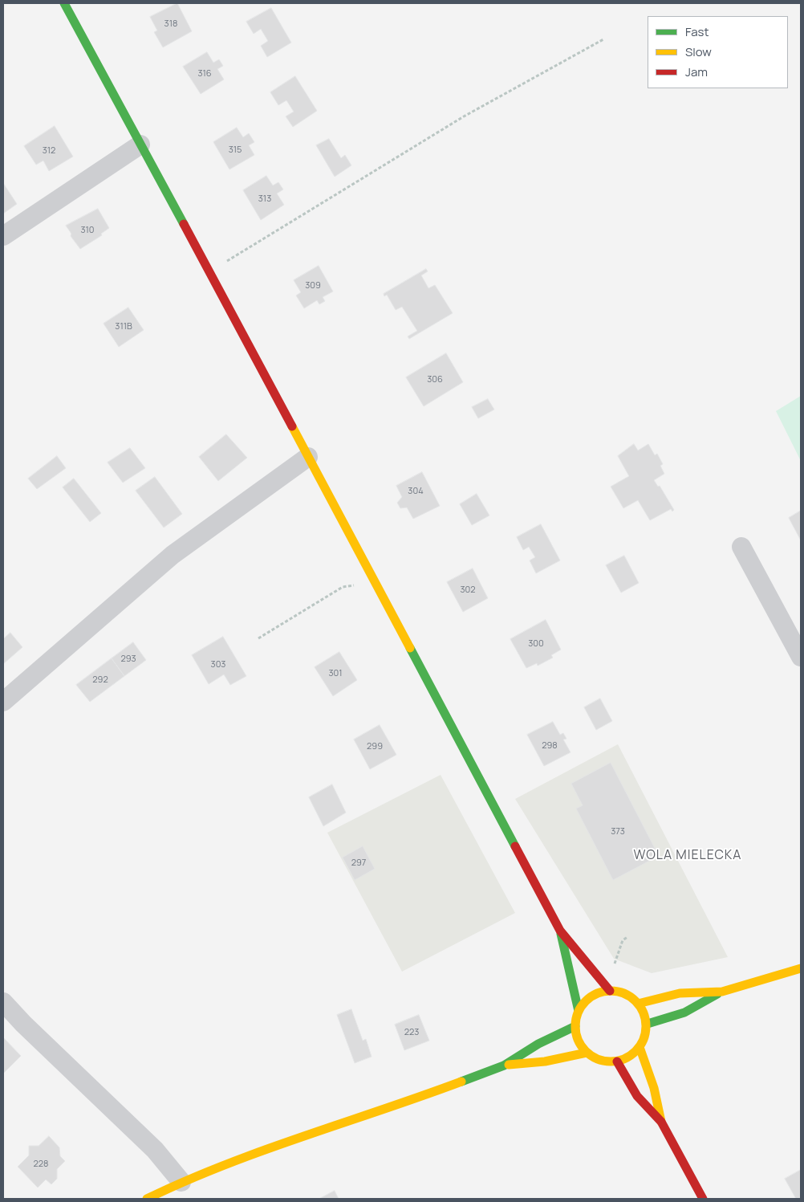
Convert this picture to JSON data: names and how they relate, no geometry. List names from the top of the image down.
{
  "districts": ["WOLA MIELECKA"],
  "house_numbers": [
    "318",
    "316",
    "315",
    "312",
    "313",
    "310",
    "309",
    "311B",
    "306",
    "304",
    "302",
    "300",
    "293",
    "303",
    "301",
    "292",
    "298",
    "299",
    "373",
    "297",
    "223",
    "228"
  ],
  "legend": ["Fast", "Slow", "Jam"]
}
